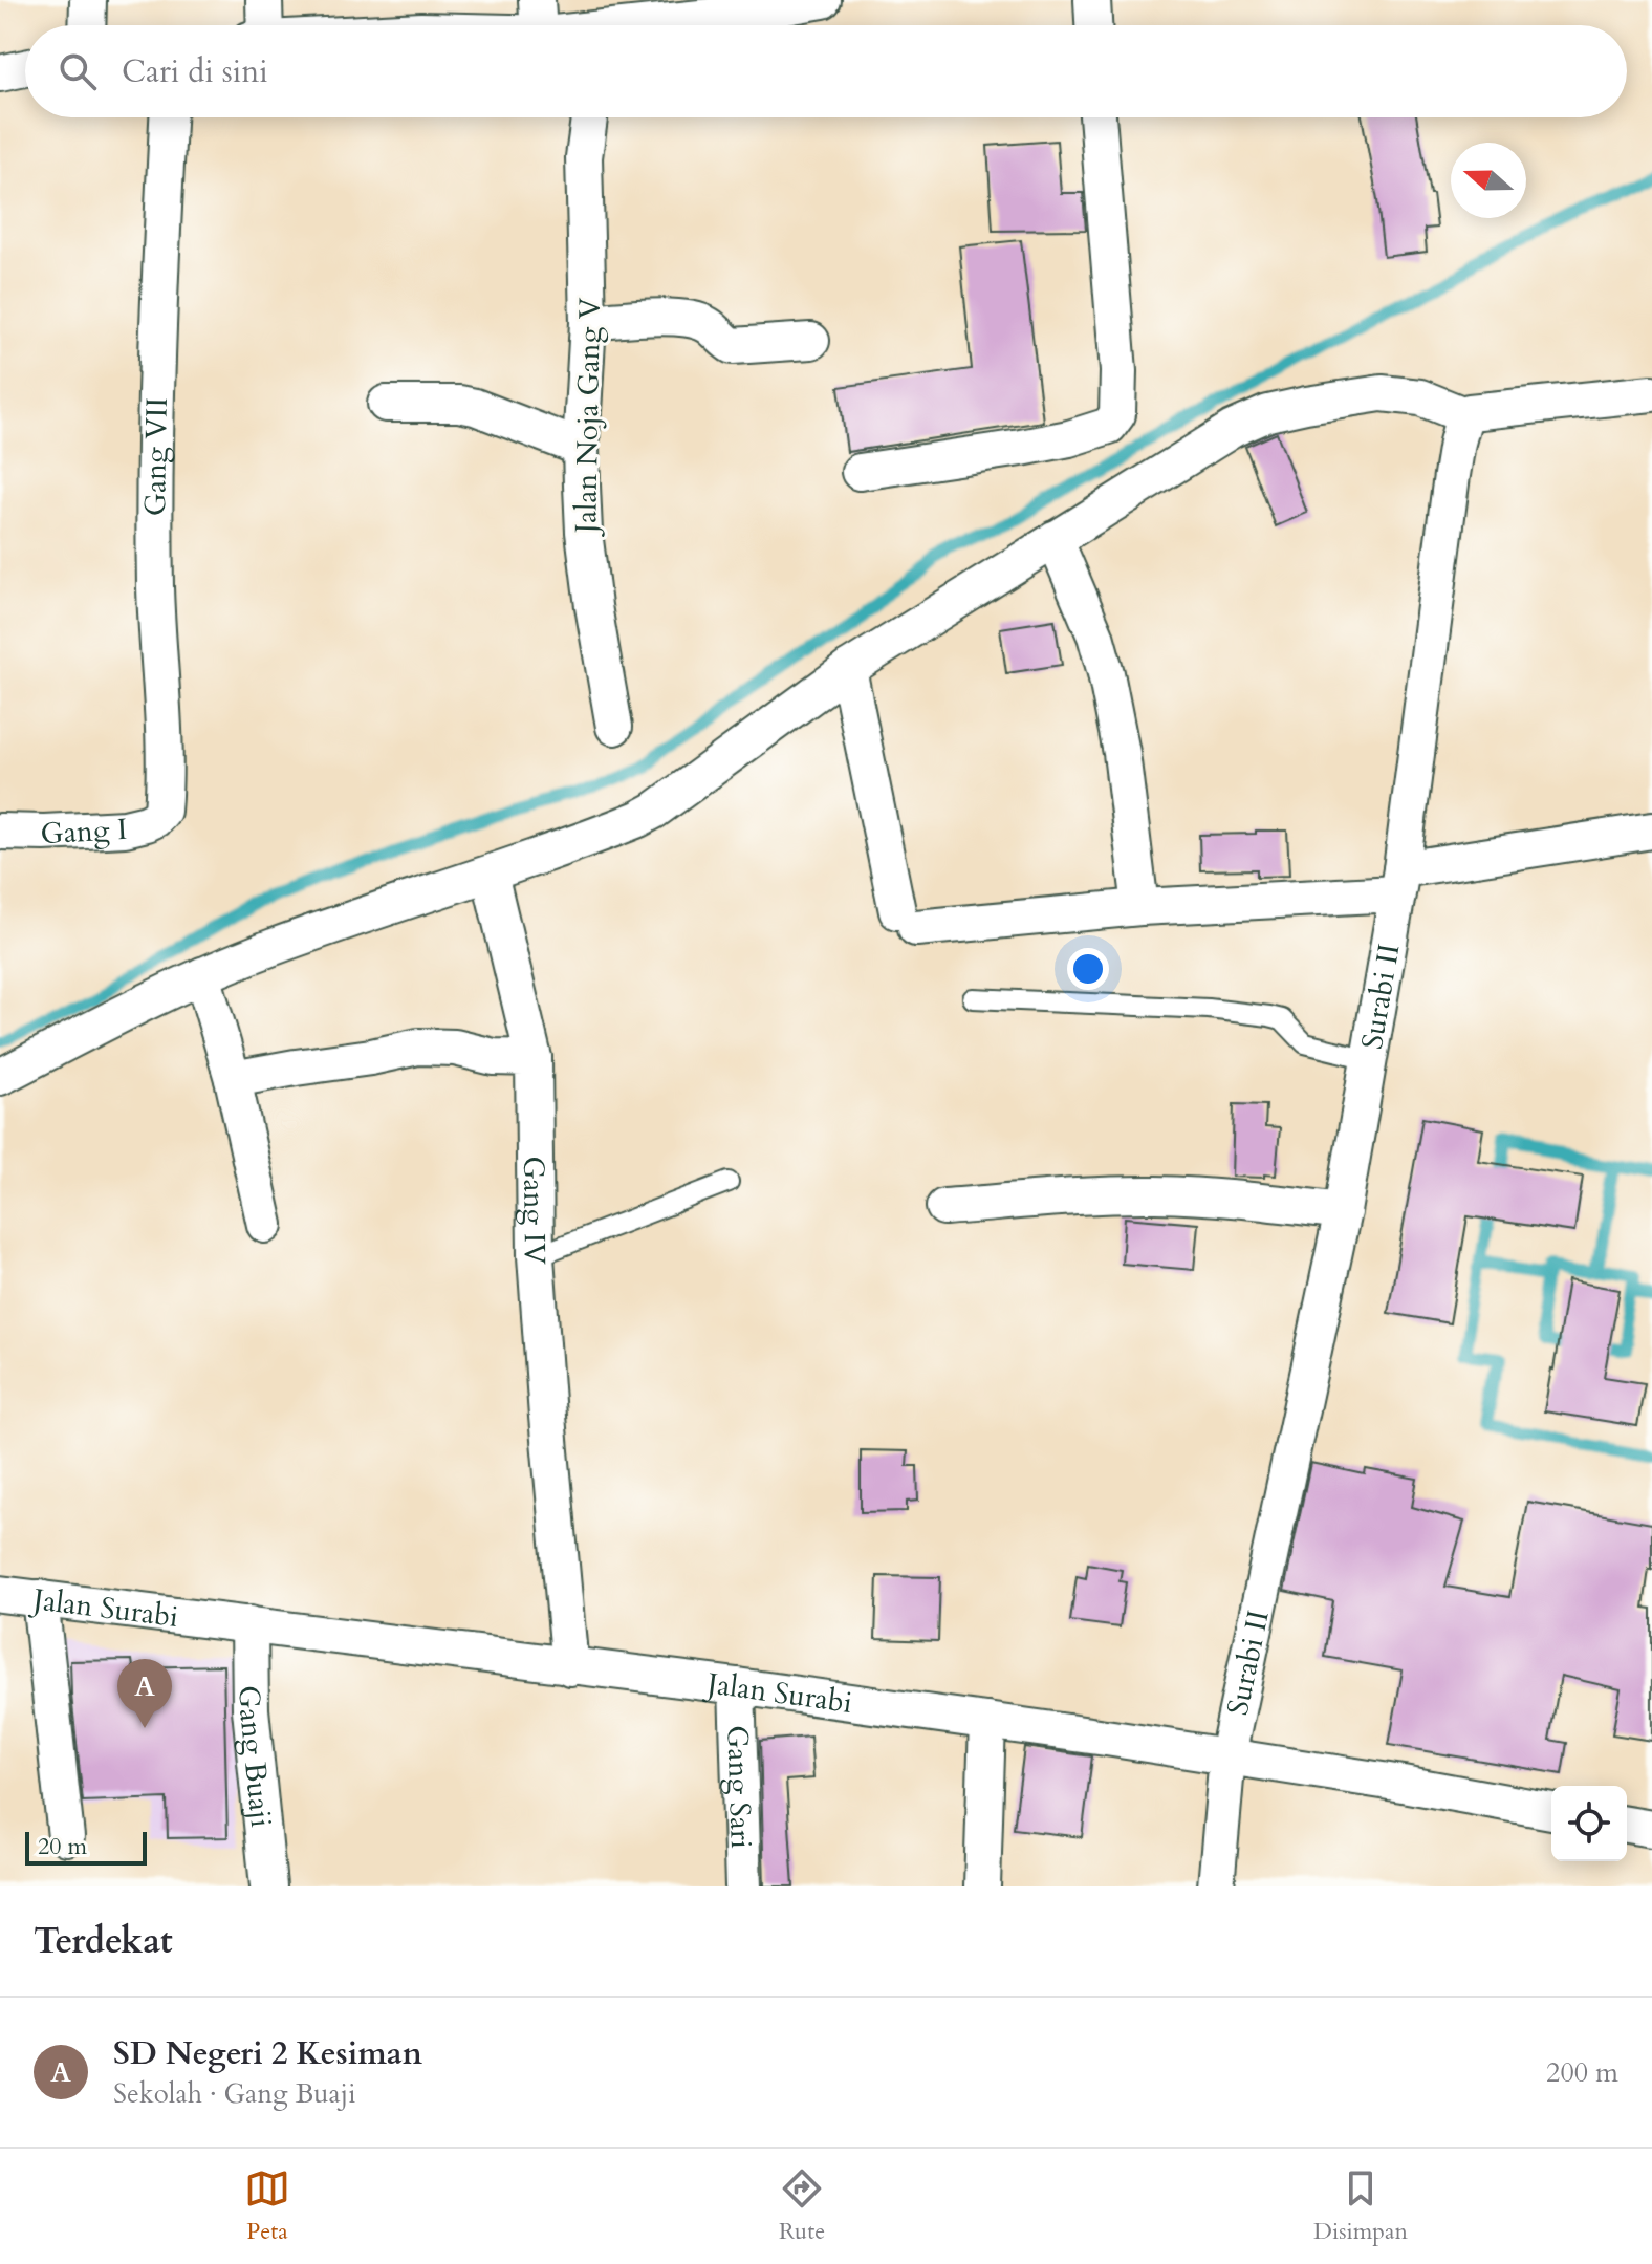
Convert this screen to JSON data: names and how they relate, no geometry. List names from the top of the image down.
{
  "streets": {
    "street": [
      "Jalan Noja Gang V",
      "Gang VII",
      "Gang I",
      "Surabi II",
      "Gang IV",
      "Jalan Surabi",
      "Gang Buaji",
      "Gang Sari"
    ]
  },
  "crossings": [
    ["Gang VII", "Gang I"],
    ["Surabi II", "Jalan Surabi"],
    ["Gang IV", "Jalan Surabi"],
    ["Jalan Surabi", "Gang Buaji"],
    ["Jalan Surabi", "Gang Sari"]
  ],
  "scale_bar": "20 m",
  "north": "left",
  "page": {
    "search": "Cari di sini",
    "pins": "A",
    "scale": "20 m",
    "heading": "Terdekat",
    "list": [
      {
        "mark": "A",
        "name": "SD Negeri 2 Kesiman",
        "note": "Sekolah · Gang Buaji",
        "value": "200 m"
      }
    ],
    "nav": ["Peta", "Rute", "Disimpan"]
  }
}
